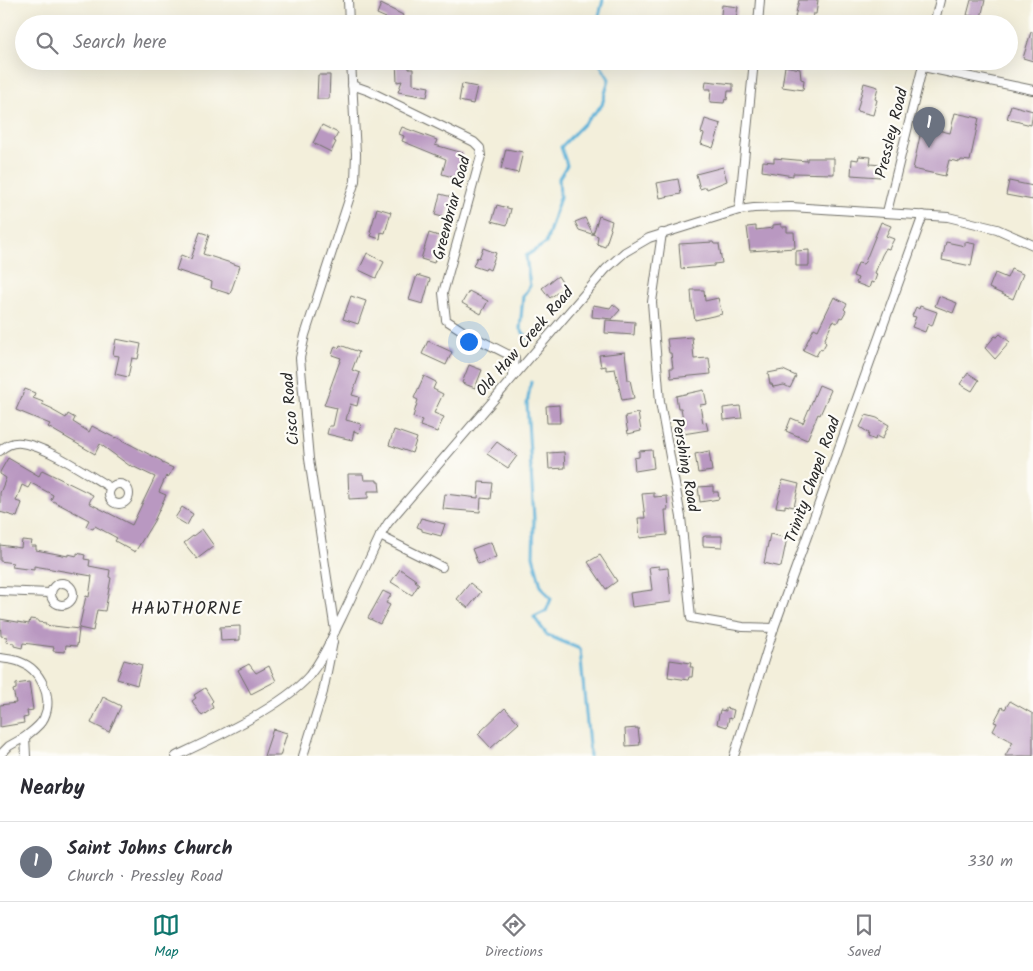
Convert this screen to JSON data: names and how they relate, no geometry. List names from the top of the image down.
{
  "streets": {
    "street": [
      "Pressley Road",
      "Greenbriar Road",
      "Old Haw Creek Road",
      "Cisco Road",
      "Pershing Road",
      "Trinity Chapel Road"
    ]
  },
  "crossings": [
    ["Pressley Road", "Old Haw Creek Road"],
    ["Greenbriar Road", "Old Haw Creek Road"],
    ["Greenbriar Road", "Cisco Road"],
    ["Old Haw Creek Road", "Cisco Road"],
    ["Old Haw Creek Road", "Pershing Road"],
    ["Old Haw Creek Road", "Trinity Chapel Road"],
    ["Pershing Road", "Trinity Chapel Road"]
  ],
  "districts": ["HAWTHORNE"],
  "page": {
    "search": "Search here",
    "pins": "1",
    "heading": "Nearby",
    "list": [
      {
        "mark": "1",
        "name": "Saint Johns Church",
        "note": "Church · Pressley Road",
        "value": "330 m"
      }
    ],
    "nav": ["Map", "Directions", "Saved"]
  }
}
